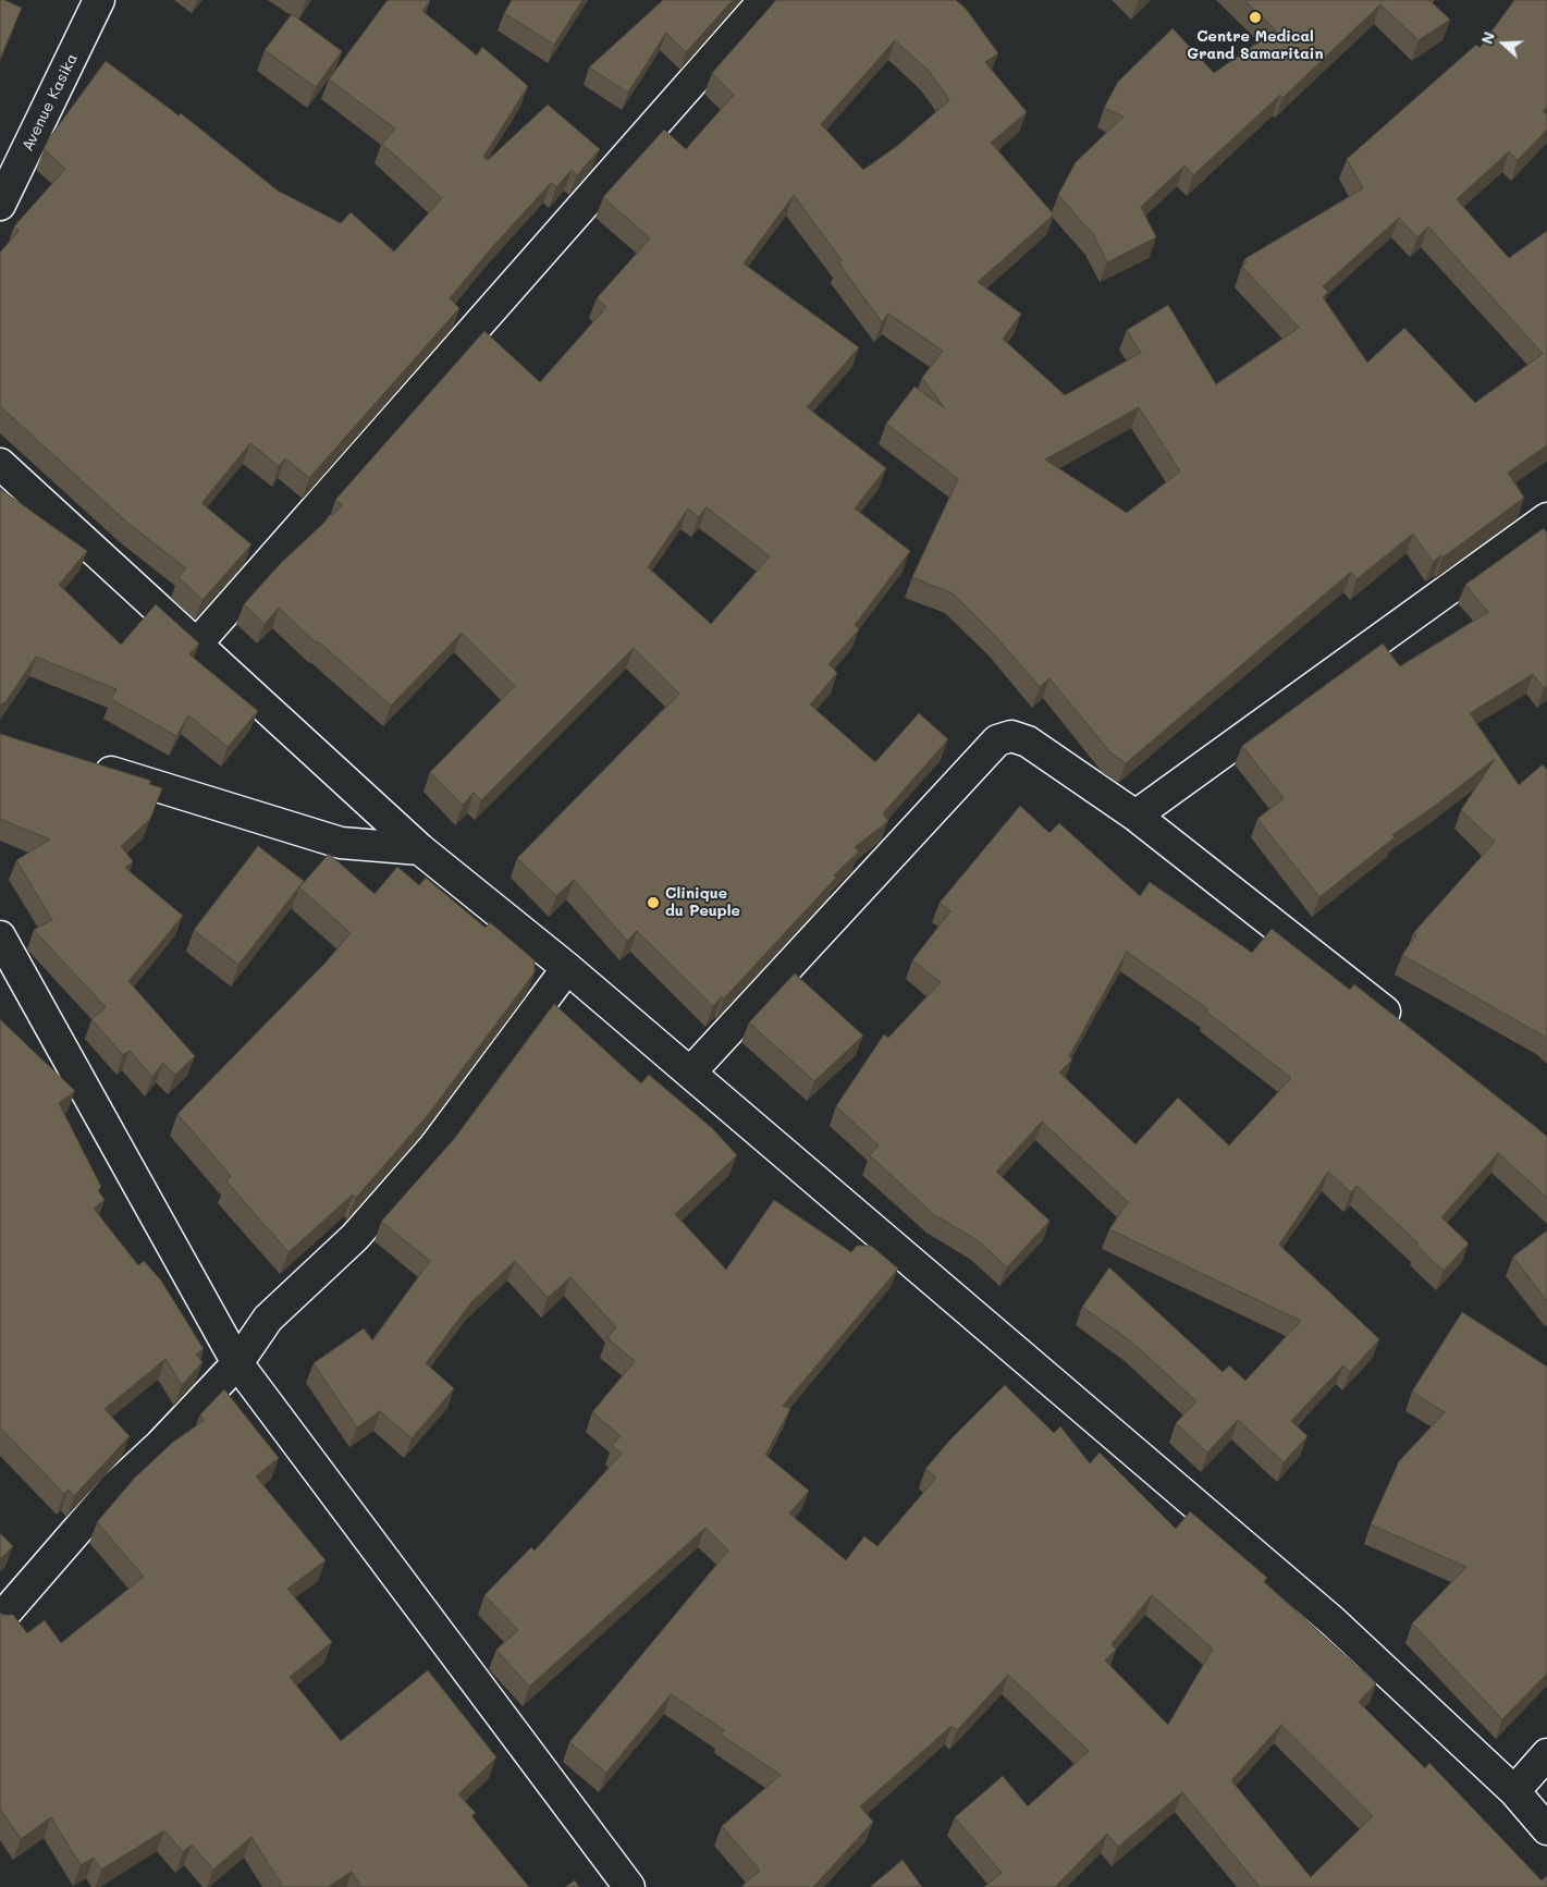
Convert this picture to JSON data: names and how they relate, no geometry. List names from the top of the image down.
{
  "streets": {
    "street": ["Avenue Kasika"]
  },
  "places": ["Centre Medical Grand Samaritain", "Clinique du Peuple"],
  "north": "left"
}
